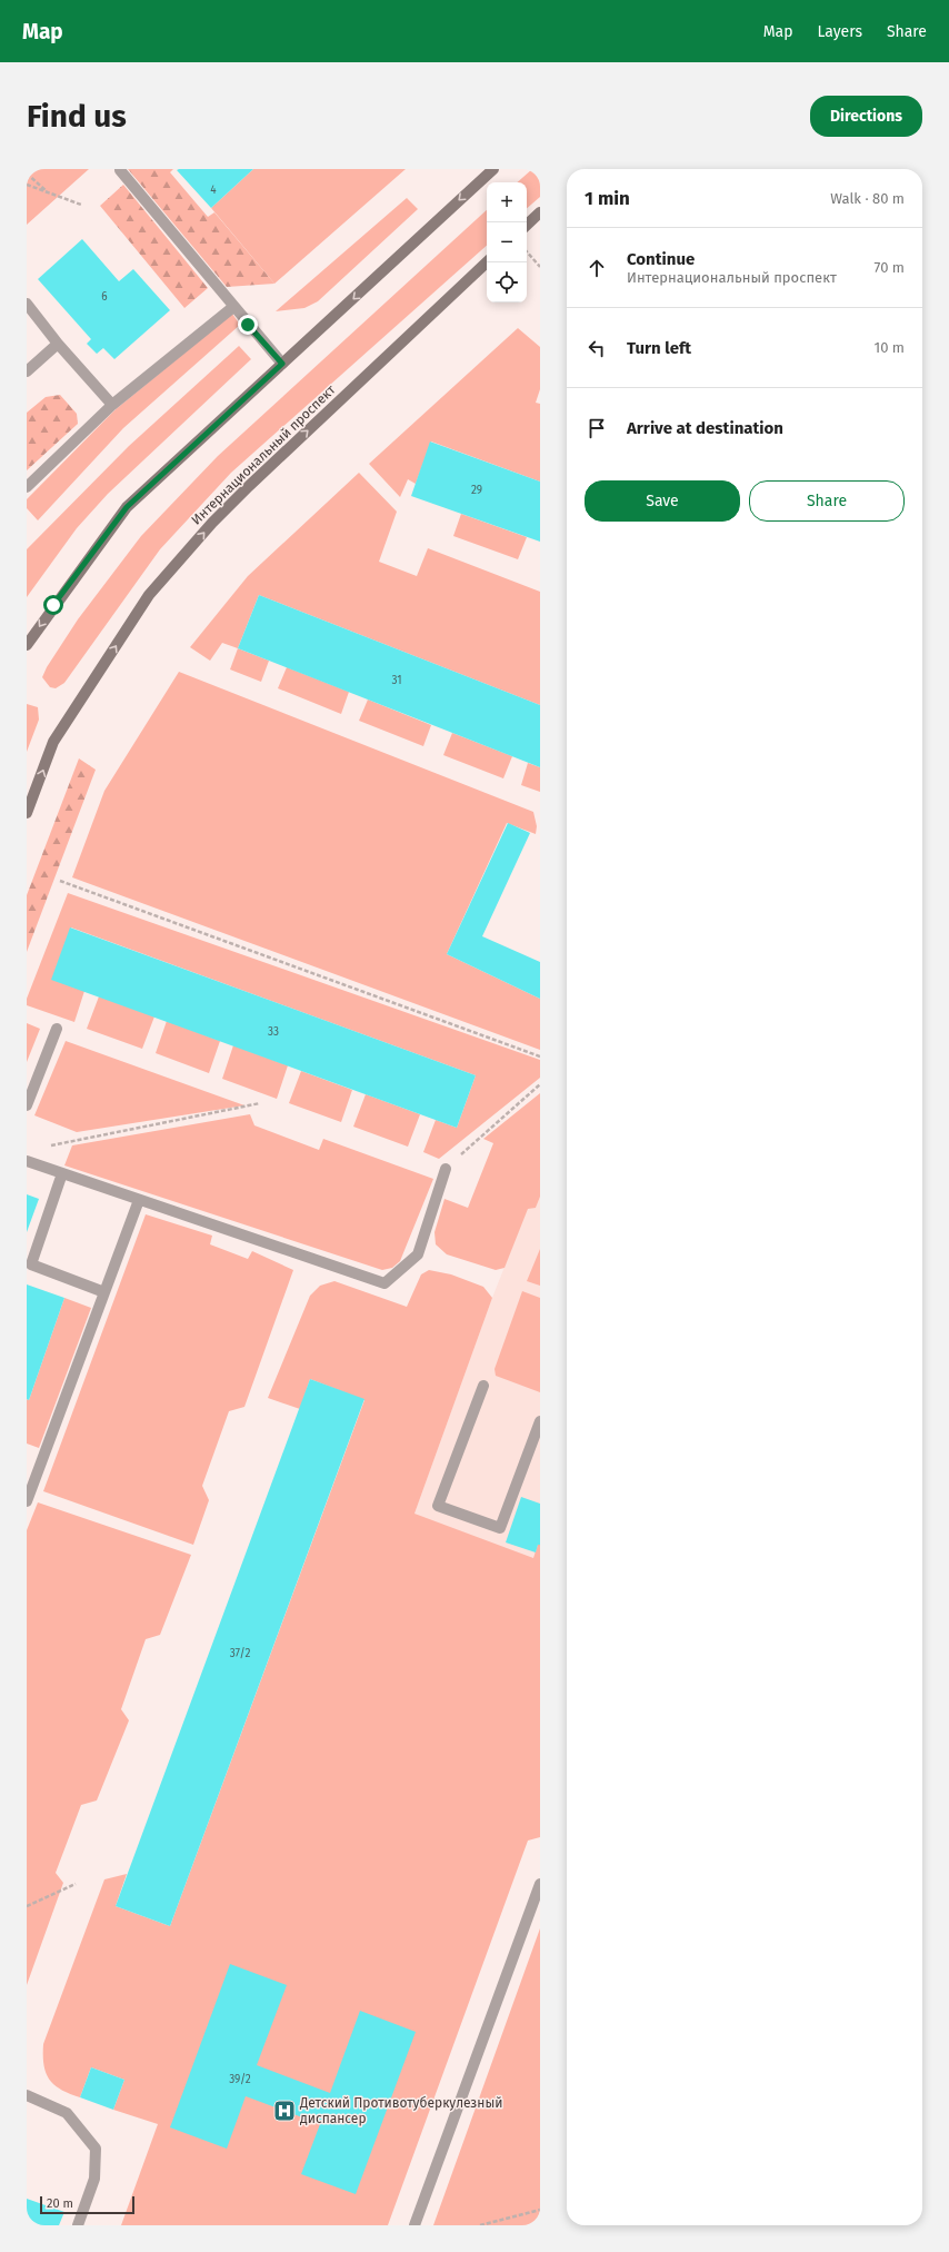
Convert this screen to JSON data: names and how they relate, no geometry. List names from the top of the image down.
{
  "streets": {
    "main road": ["Интернациональный проспект"]
  },
  "places": {
    "hospital": ["Детский Противотуберкулезный диспансер"]
  },
  "house_numbers": [
    "4",
    "6",
    "29",
    "31",
    "33",
    "37/2",
    "39/2"
  ],
  "scale_bar": "20 m",
  "page": {
    "header": "Map",
    "nav": ["Map", "Layers", "Share"],
    "buttons": [
      "Directions",
      ["Save", "Share"]
    ],
    "title": "Find us",
    "heading": ["1 min", "Walk · 80 m"],
    "map_buttons": ["+", "−"],
    "list": [
      ["Continue", "Интернациональный проспект", "70 m"],
      ["Turn left", "10 m"],
      "Arrive at destination"
    ],
    "scale": "20 m"
  }
}
